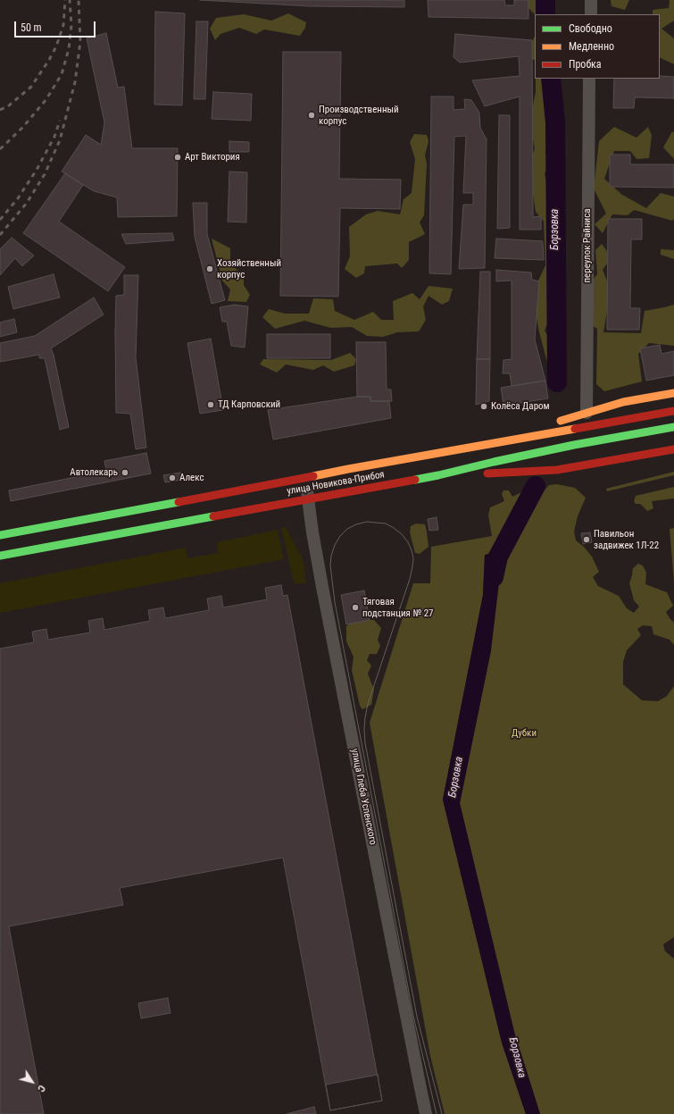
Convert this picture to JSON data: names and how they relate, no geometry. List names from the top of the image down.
{
  "streets": {
    "main road": ["улица Новикова-Прибоя"],
    "street": ["переулок Райниса", "улица Глеба Успенского"]
  },
  "crossings": [
    ["улица Новикова-Прибоя", "улица Глеба Успенского"]
  ],
  "water": ["Борзовка"],
  "parks": ["Дубки"],
  "places": [
    "Производственный корпус",
    "Арт Виктория",
    "Хозяйственный корпус",
    "ТД Карповский",
    "Колёса Даром",
    "Автолекарь",
    "Алекс",
    "Павильон задвижек 1Л-22",
    "Тяговая подстанция № 27"
  ],
  "legend": ["Свободно", "Медленно", "Пробка"],
  "scale_bar": "50 m",
  "north": "bottom right"
}
